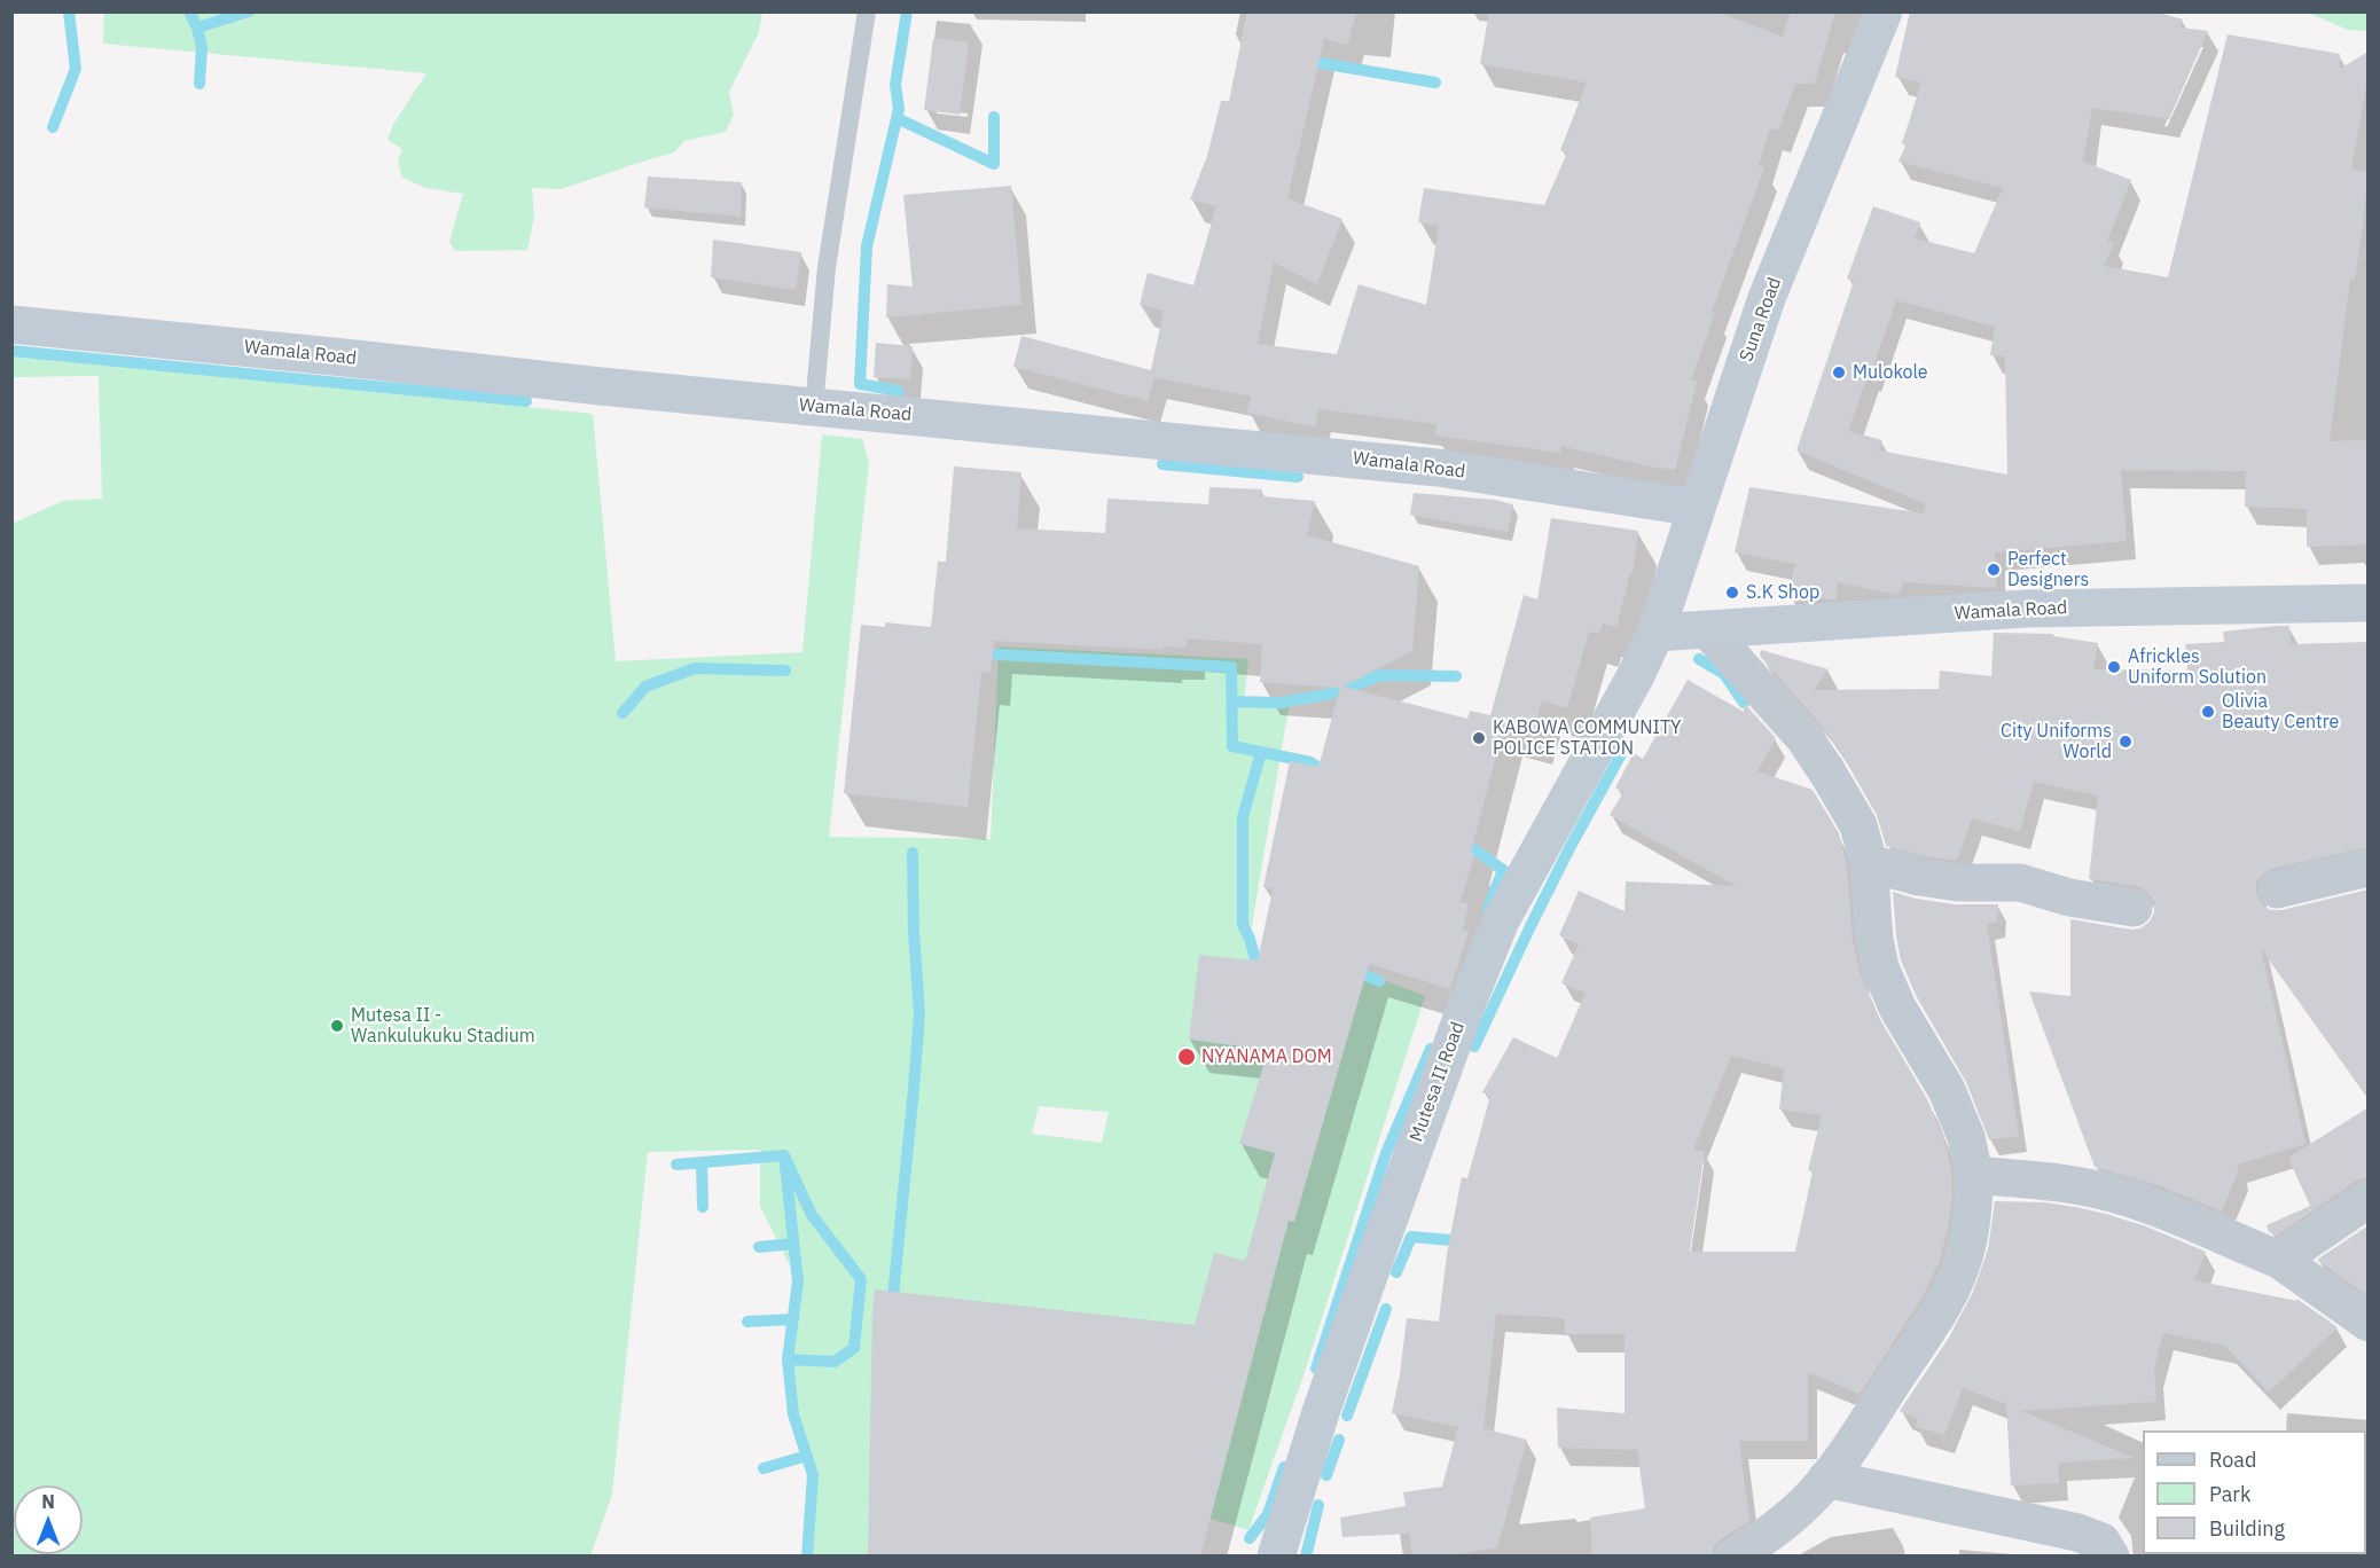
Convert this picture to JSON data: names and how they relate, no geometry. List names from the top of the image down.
{
  "streets": {
    "street": ["Suna Road", "Wamala Road", "Mutesa II Road"]
  },
  "crossings": [
    ["Suna Road", "Wamala Road"],
    ["Suna Road", "Mutesa II Road"],
    ["Wamala Road", "Mutesa II Road"]
  ],
  "places": [
    "Mulokole",
    "Perfect Designers",
    "S.K Shop",
    "Africkles Uniform Solution",
    "Olivia Beauty Centre",
    "KABOWA COMMUNITY POLICE STATION",
    "City Uniforms World",
    "Mutesa II - Wankulukuku Stadium",
    "NYANAMA DOM"
  ],
  "legend": ["Road", "Park", "Building"],
  "north": "top"
}
